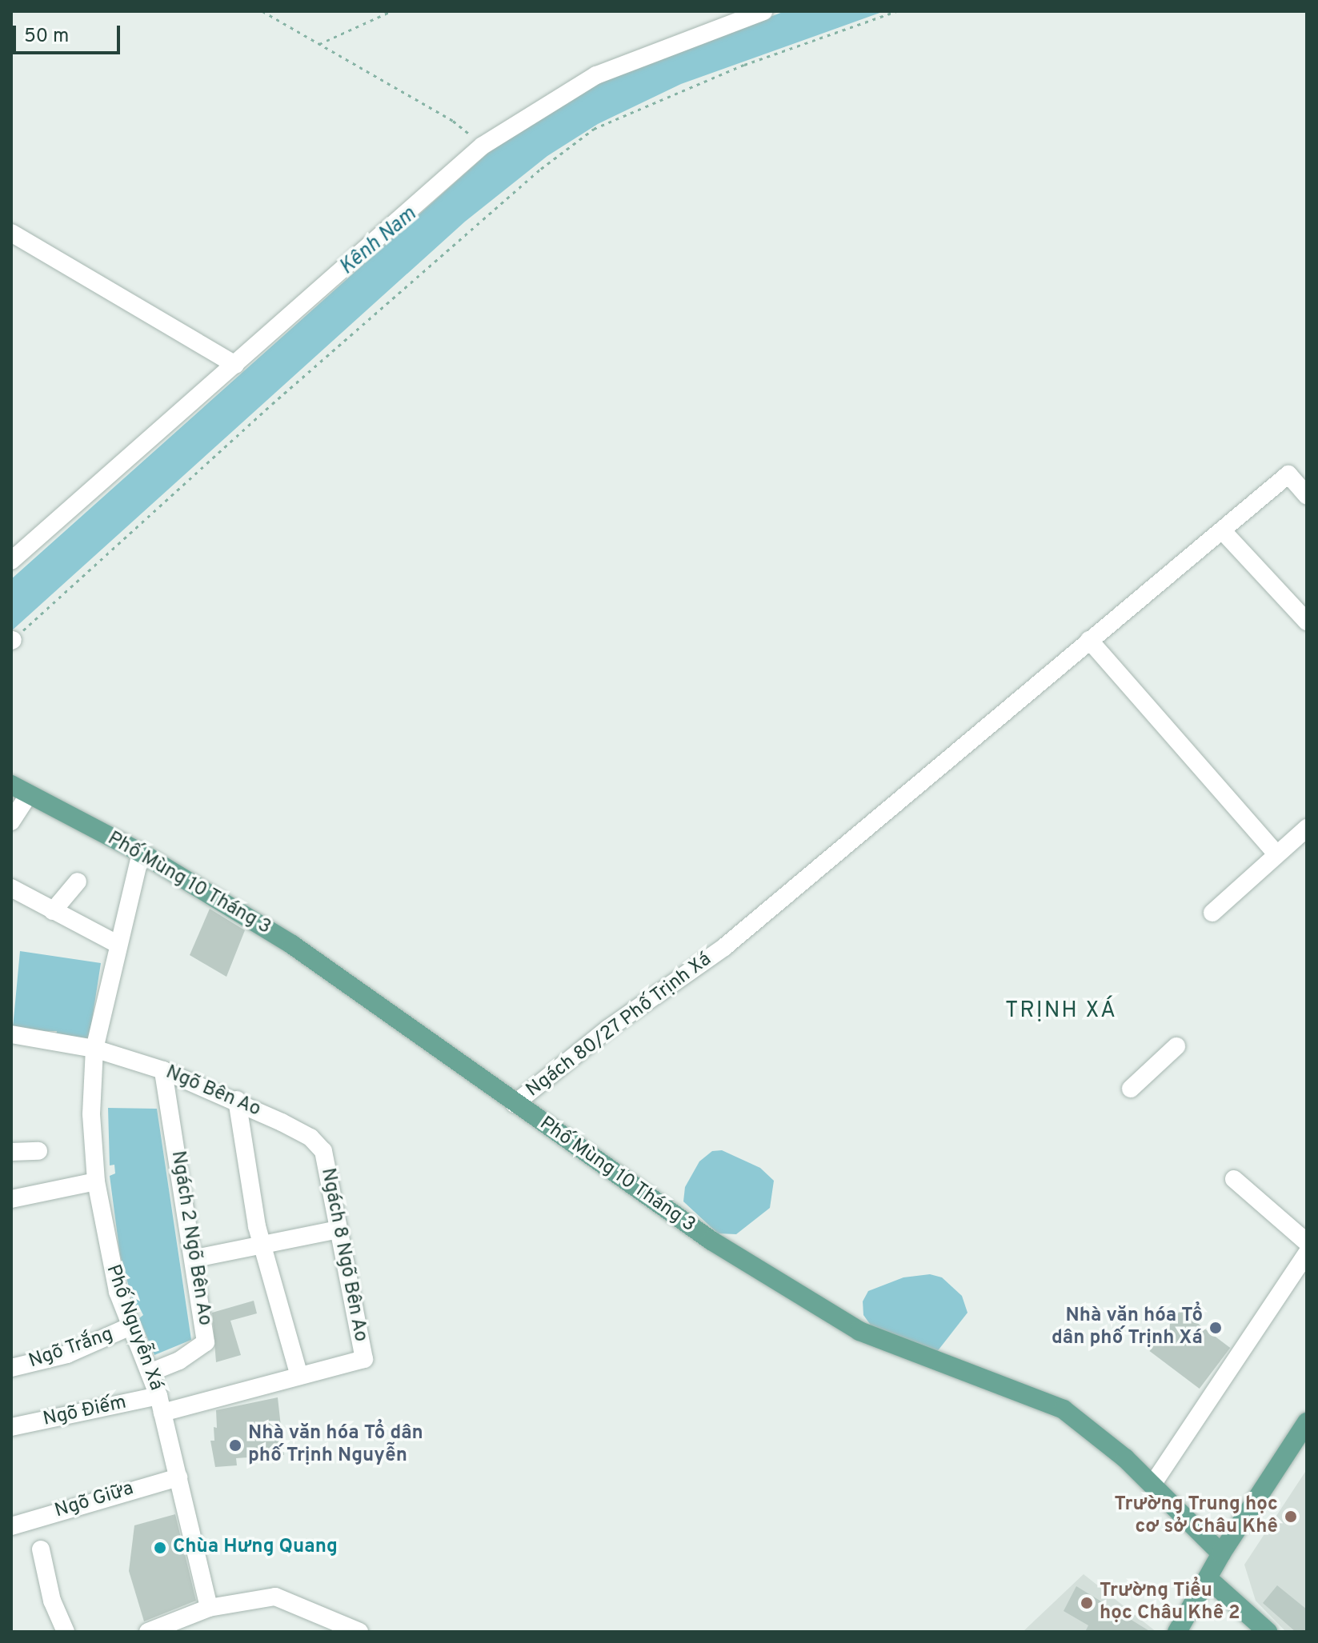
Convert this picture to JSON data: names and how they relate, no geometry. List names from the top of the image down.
{
  "streets": {
    "main road": ["Phố Mùng 10 Tháng 3"],
    "street": [
      "Ngách 80/27 Phố Trịnh Xá",
      "Ngõ Bên Ao",
      "Ngách 2 Ngõ Bên Ao",
      "Ngách 8 Ngõ Bên Ao",
      "Phố Nguyễn Xá",
      "Ngõ Trắng",
      "Ngõ Điếm",
      "Ngõ Giữa"
    ]
  },
  "crossings": [
    ["Phố Mùng 10 Tháng 3", "Ngách 80/27 Phố Trịnh Xá"],
    ["Phố Mùng 10 Tháng 3", "Phố Nguyễn Xá"],
    ["Ngõ Bên Ao", "Ngách 2 Ngõ Bên Ao"],
    ["Ngõ Bên Ao", "Ngách 8 Ngõ Bên Ao"],
    ["Ngõ Bên Ao", "Phố Nguyễn Xá"],
    ["Ngách 2 Ngõ Bên Ao", "Phố Nguyễn Xá"],
    ["Phố Nguyễn Xá", "Ngõ Trắng"],
    ["Phố Nguyễn Xá", "Ngõ Điếm"],
    ["Phố Nguyễn Xá", "Ngõ Giữa"]
  ],
  "districts": ["TRỊNH XÁ"],
  "water": ["Kênh Nam"],
  "places": [
    "Nhà văn hóa Tổ dân phố Trịnh Xá",
    "Nhà văn hóa Tổ dân phố Trịnh Nguyễn",
    "Trường Trung học cơ sở Châu Khê",
    "Chùa Hưng Quang",
    "Trường Tiểu học Châu Khê 2"
  ],
  "scale_bar": "50 m"
}
